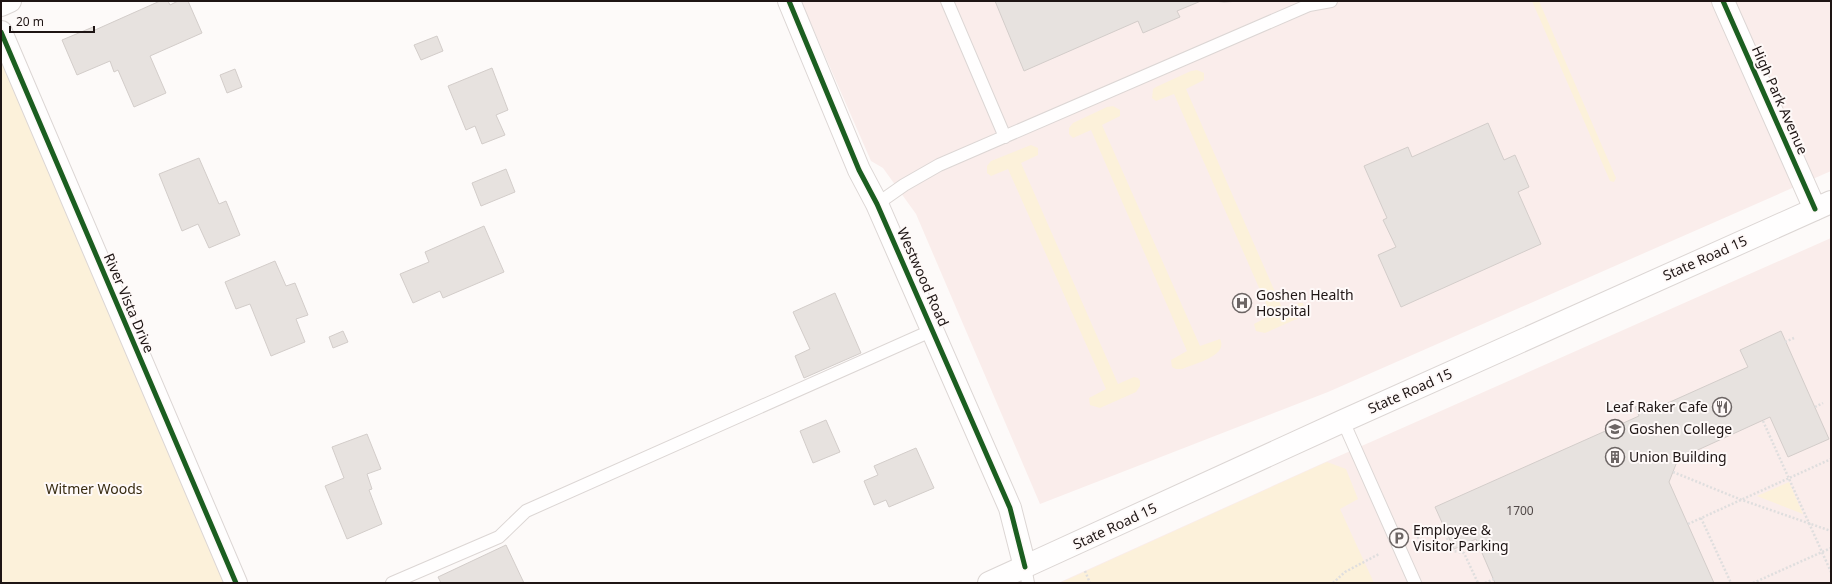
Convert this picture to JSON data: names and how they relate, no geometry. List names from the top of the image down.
{
  "streets": {
    "street": [
      "High Park Avenue",
      "State Road 15",
      "Westwood Road",
      "River Vista Drive"
    ]
  },
  "crossings": [
    ["High Park Avenue", "State Road 15"],
    ["State Road 15", "Westwood Road"]
  ],
  "parks": ["Witmer Woods"],
  "places": {
    "hospital": ["Goshen Health Hospital"],
    "restaurant": ["Leaf Raker Cafe"],
    "school or university": ["Goshen College"],
    "building": ["Union Building"],
    "parking": ["Employee & Visitor Parking"]
  },
  "house_numbers": ["1700"],
  "scale_bar": "20 m"
}
